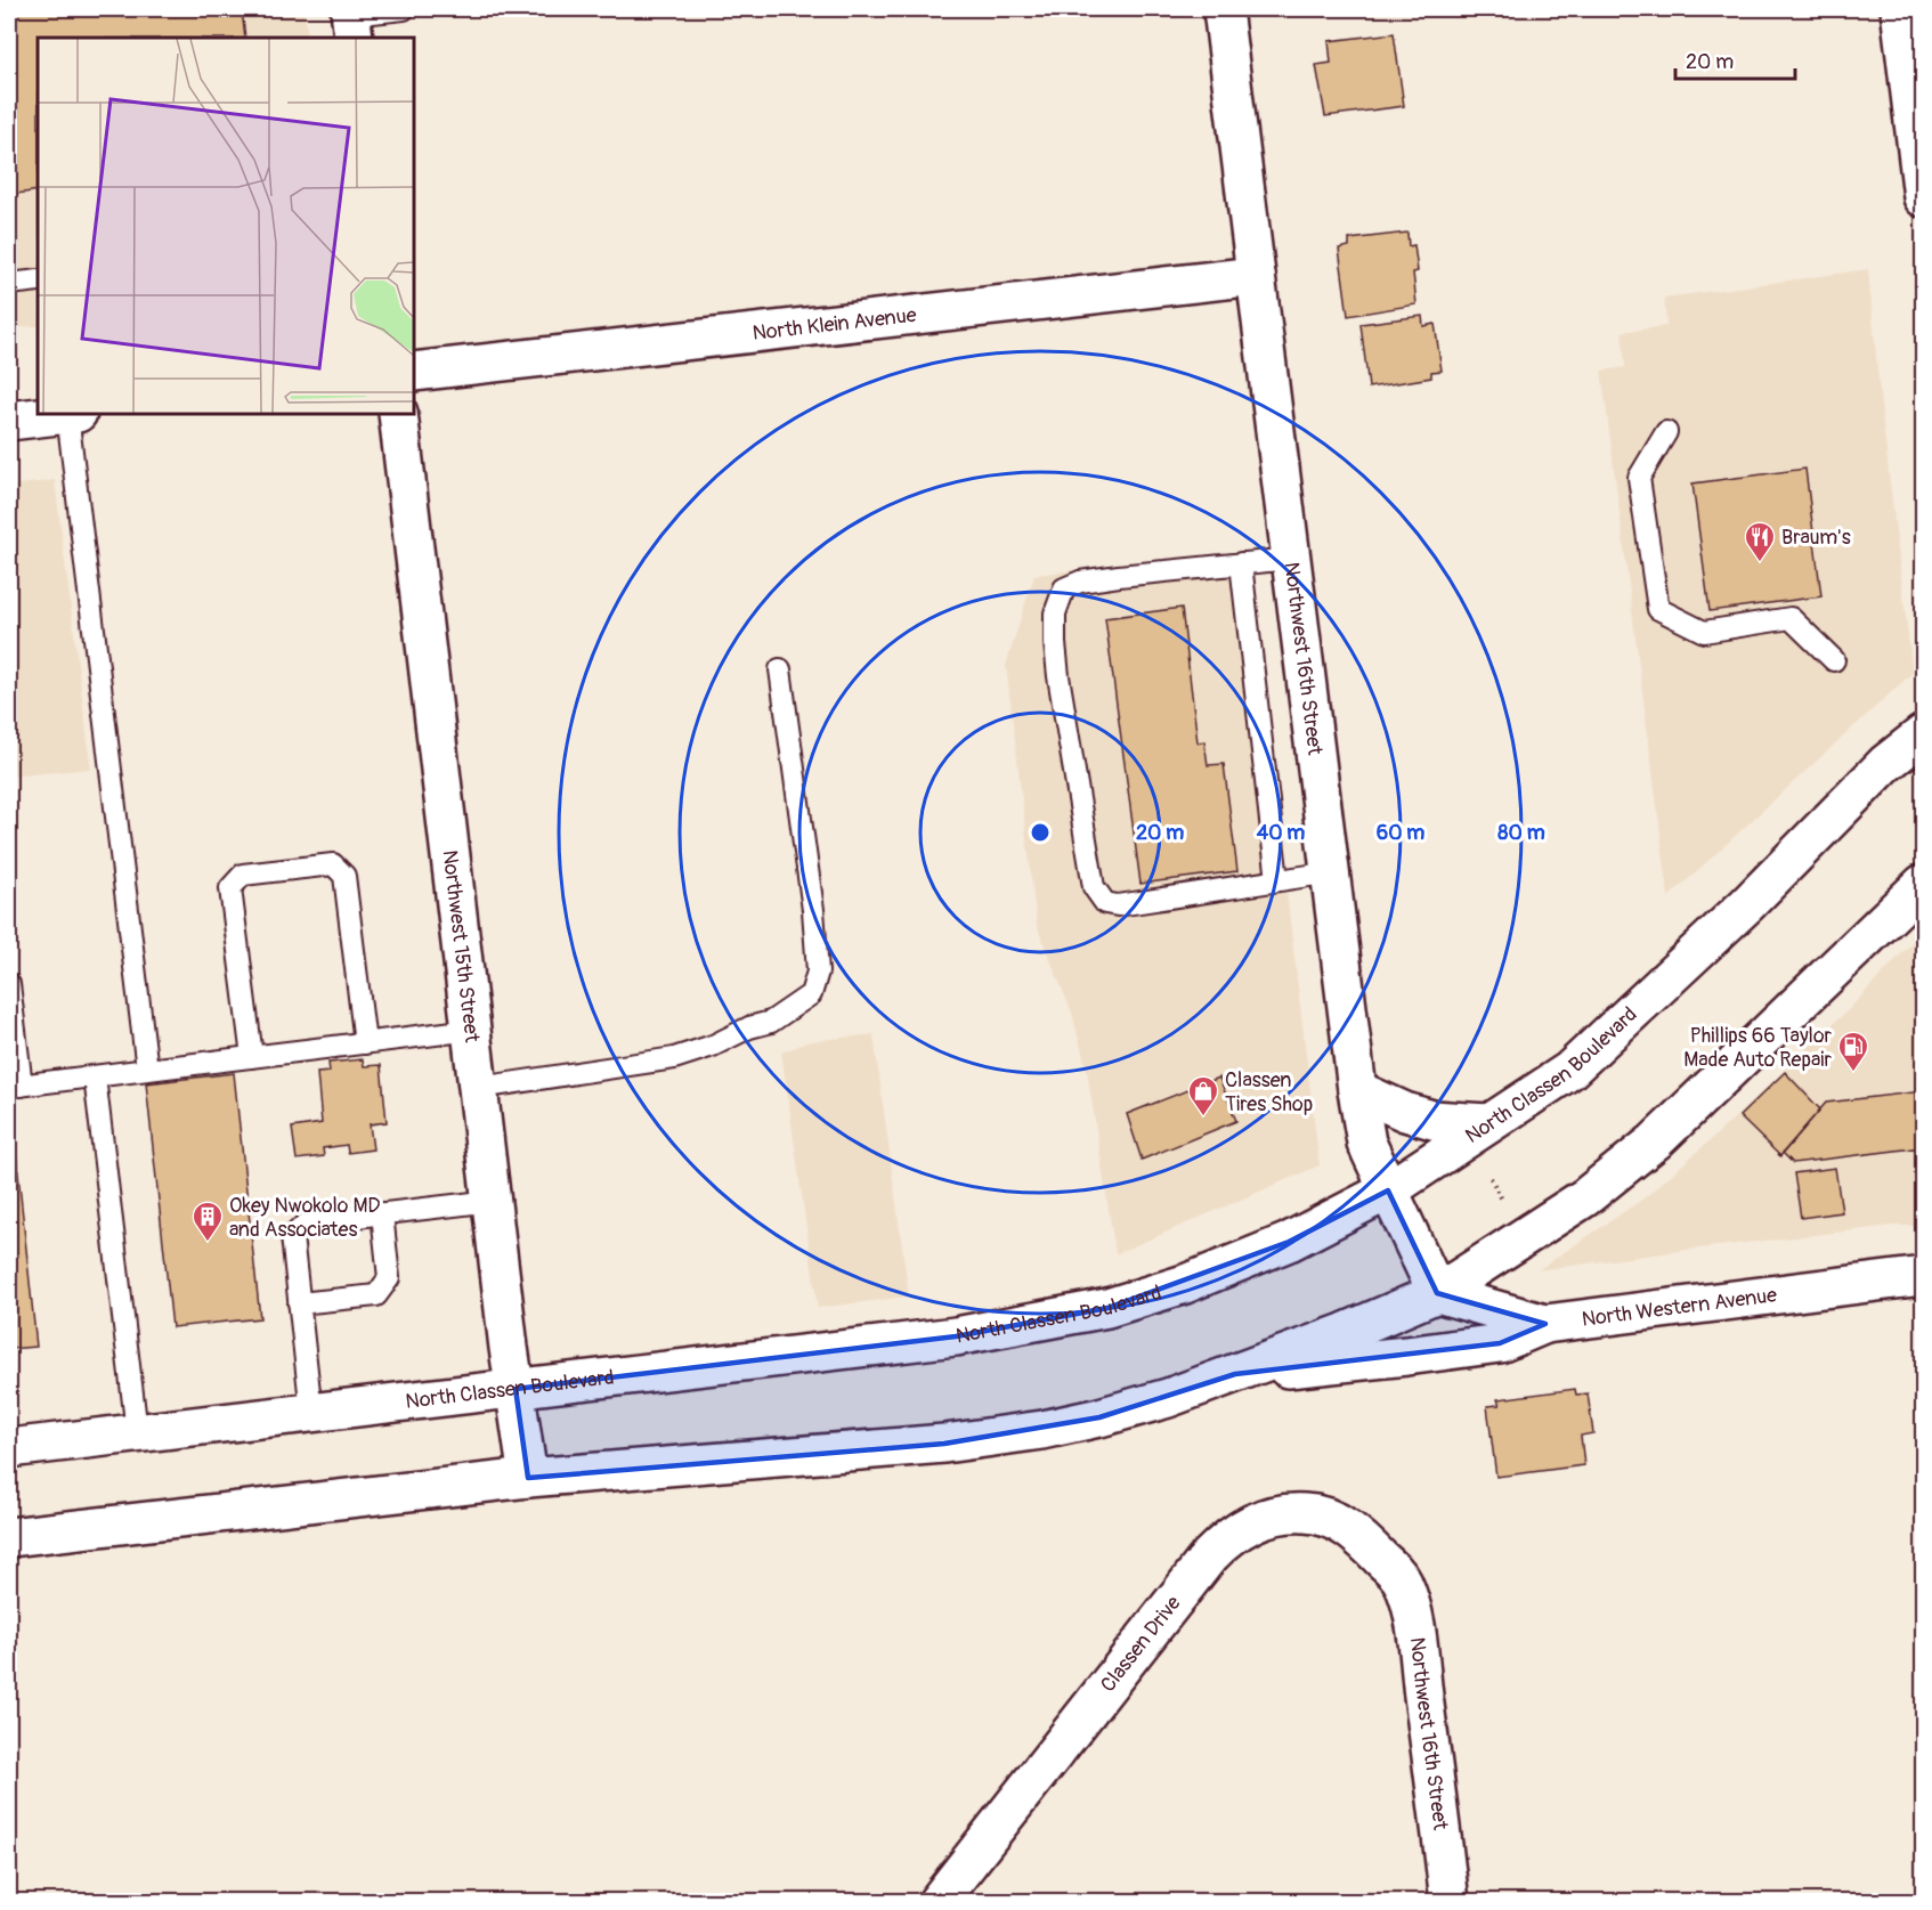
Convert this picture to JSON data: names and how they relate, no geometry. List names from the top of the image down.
{
  "streets": {
    "street": [
      "North Klein Avenue",
      "Northwest 16th Street",
      "Northwest 15th Street",
      "North Classen Boulevard",
      "North Western Avenue",
      "Classen Drive"
    ]
  },
  "crossings": [
    ["North Klein Avenue", "Northwest 16th Street"],
    ["Northwest 16th Street", "North Classen Boulevard"],
    ["Northwest 16th Street", "North Western Avenue"],
    ["Northwest 16th Street", "Classen Drive"],
    ["Northwest 15th Street", "North Classen Boulevard"]
  ],
  "places": {
    "restaurant": ["Braum's"],
    "fuel station": ["Phillips 66 Taylor Made Auto Repair"],
    "shop": ["Classen Tires Shop"],
    "building": ["Okey Nwokolo MD and Associates"]
  },
  "scale_bar": "20 m",
  "rings": [
    "20 m",
    "40 m",
    "60 m",
    "80 m"
  ]
}
